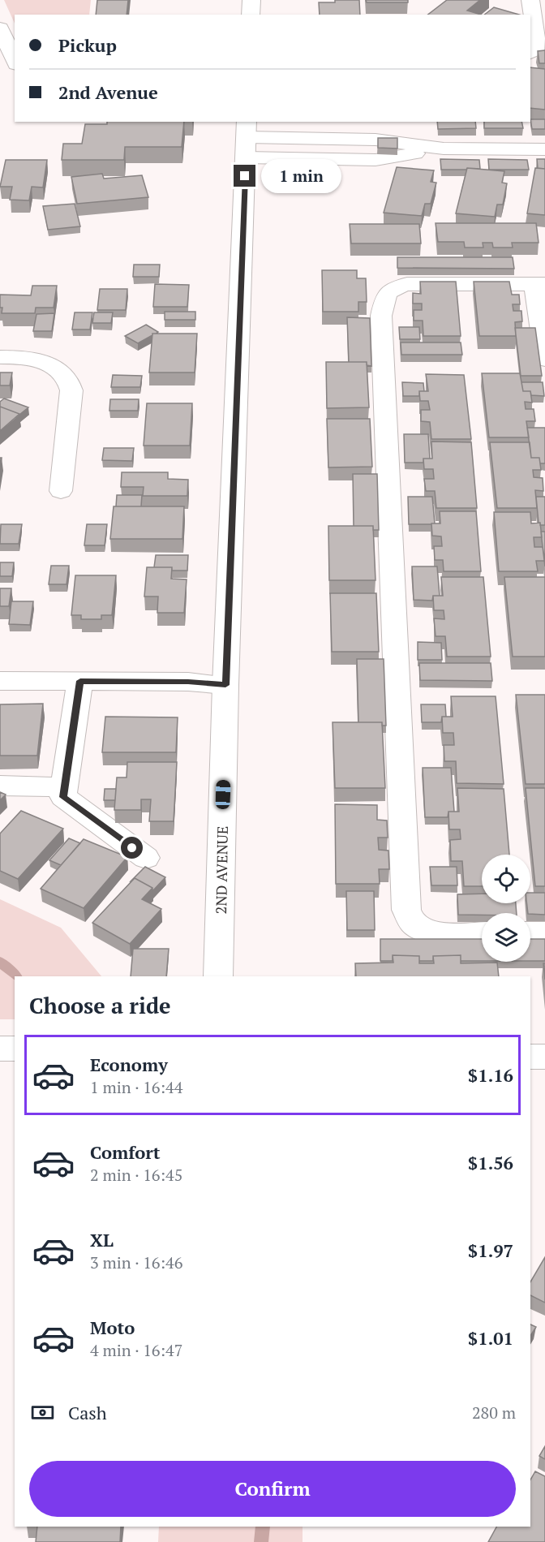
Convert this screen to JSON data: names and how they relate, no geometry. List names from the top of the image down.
{
  "streets": {
    "street": ["2ND AVENUE"]
  },
  "page": {
    "banner": ["Pickup", "2nd Avenue"],
    "bubble": "1 min",
    "heading": "Choose a ride",
    "list": [
      {
        "name": "Economy",
        "note": "1 min · 16:44",
        "value": "$1.16"
      },
      {
        "name": "Comfort",
        "note": "2 min · 16:45",
        "value": "$1.56"
      },
      {
        "name": "XL",
        "note": "3 min · 16:46",
        "value": "$1.97"
      },
      {
        "name": "Moto",
        "note": "4 min · 16:47",
        "value": "$1.01"
      }
    ],
    "pay": ["Cash", "280 m"],
    "buttons": "Confirm"
  }
}
